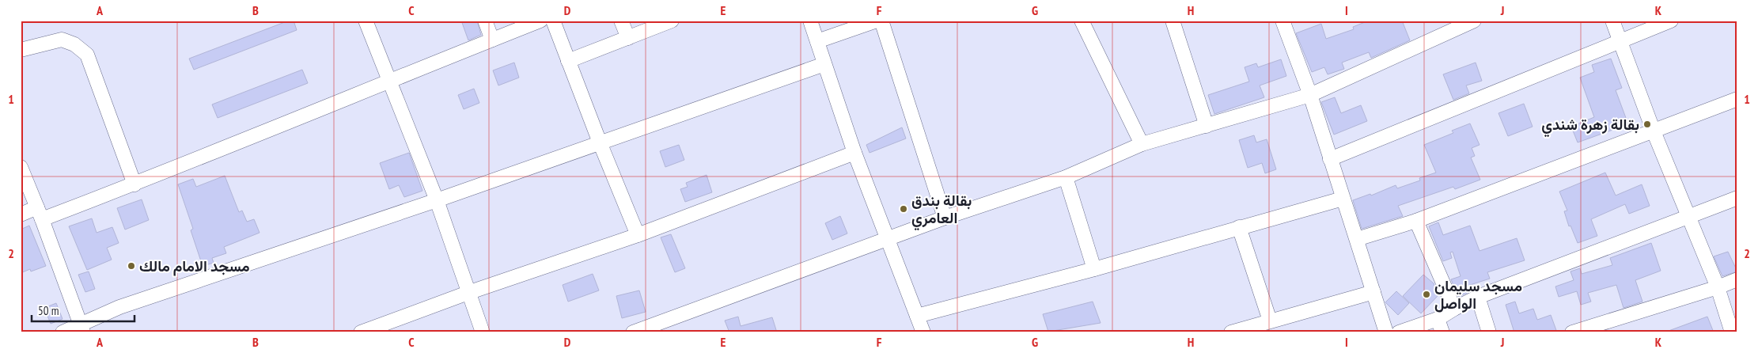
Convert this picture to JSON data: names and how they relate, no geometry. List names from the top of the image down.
{
  "places": [
    "بقالة زهرة شندي",
    "بقالة بندق العامري",
    "مسجد الامام مالك",
    "مسجد سليمان الواصل"
  ],
  "scale_bar": "50 m",
  "grid": {
    "columns": [
      "A",
      "B",
      "C",
      "D",
      "E",
      "F",
      "G",
      "H",
      "I",
      "J",
      "K"
    ],
    "rows": ["1", "2"]
  }
}
